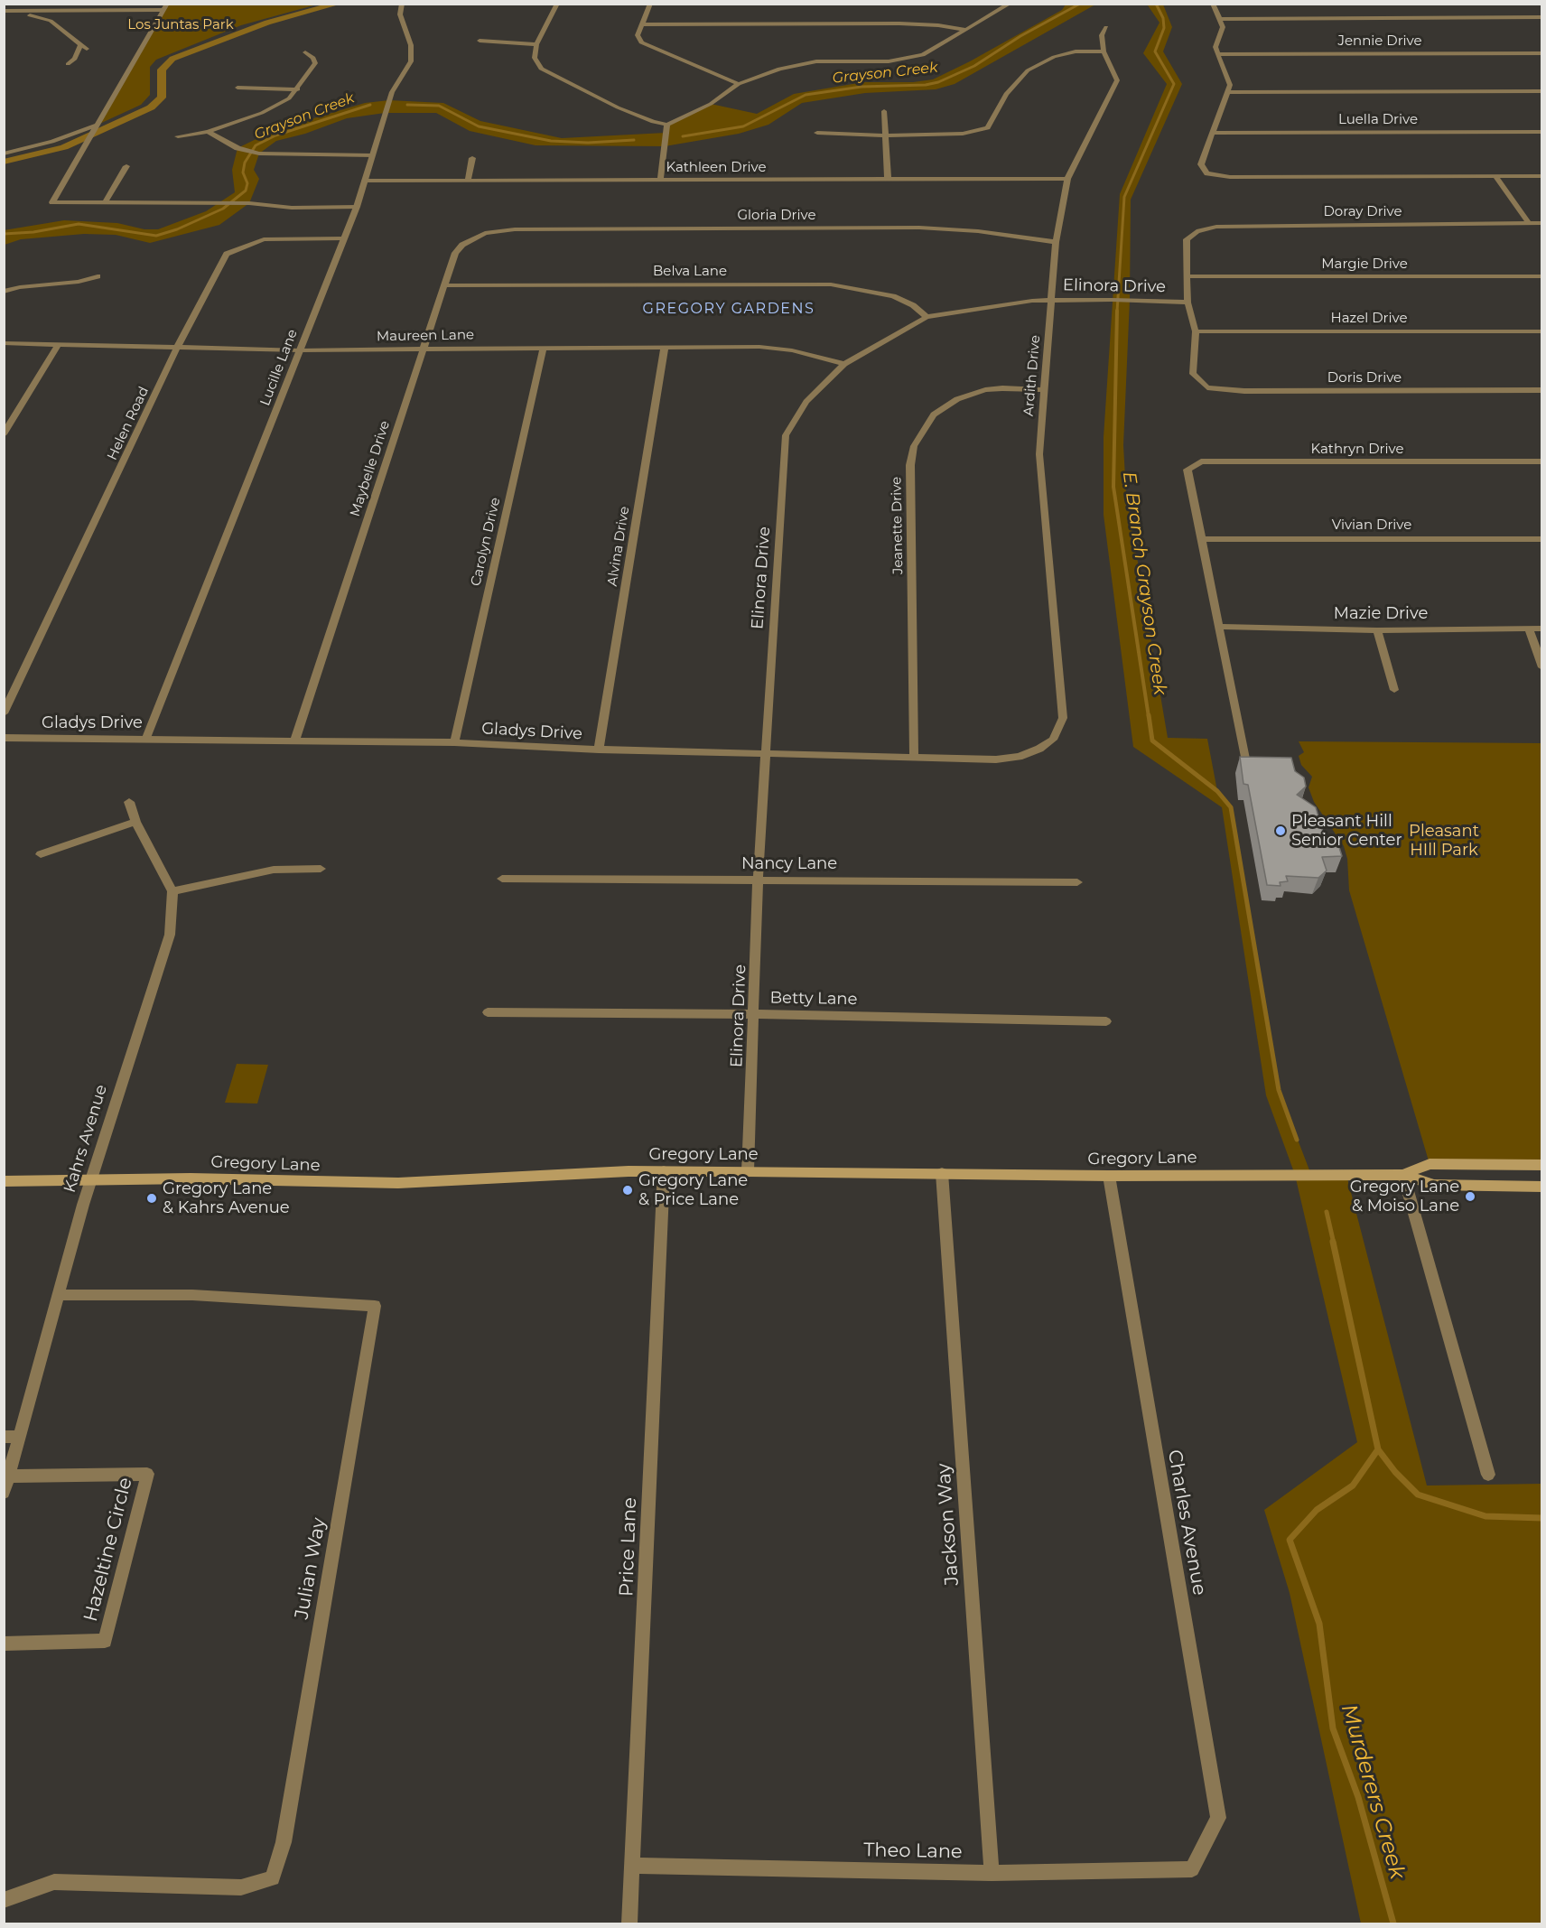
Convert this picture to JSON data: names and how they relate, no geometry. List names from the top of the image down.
{
  "streets": {
    "main road": ["Gregory Lane"],
    "street": [
      "Jennie Drive",
      "Luella Drive",
      "Kathleen Drive",
      "Doray Drive",
      "Gloria Drive",
      "Margie Drive",
      "Belva Lane",
      "Elinora Drive",
      "Hazel Drive",
      "Maureen Lane",
      "Lucille Lane",
      "Ardith Drive",
      "Doris Drive",
      "Helen Road",
      "Kathryn Drive",
      "Maybelle Drive",
      "Jeanette Drive",
      "Vivian Drive",
      "Carolyn Drive",
      "Alvina Drive",
      "Mazie Drive",
      "Gladys Drive",
      "Nancy Lane",
      "Betty Lane",
      "Kahrs Avenue",
      "Charles Avenue",
      "Jackson Way",
      "Price Lane",
      "Hazeltine Circle",
      "Julian Way",
      "Theo Lane"
    ]
  },
  "crossings": [
    ["Kathleen Drive", "Lucille Lane"],
    ["Kathleen Drive", "Ardith Drive"],
    ["Doray Drive", "Margie Drive"],
    ["Gloria Drive", "Ardith Drive"],
    ["Gloria Drive", "Maybelle Drive"],
    ["Belva Lane", "Elinora Drive"],
    ["Belva Lane", "Maybelle Drive"],
    ["Elinora Drive", "Maureen Lane"],
    ["Elinora Drive", "Ardith Drive"],
    ["Elinora Drive", "Gladys Drive"],
    ["Elinora Drive", "Nancy Lane"],
    ["Elinora Drive", "Betty Lane"],
    ["Elinora Drive", "Gregory Lane"],
    ["Hazel Drive", "Doris Drive"],
    ["Maureen Lane", "Lucille Lane"],
    ["Maureen Lane", "Helen Road"],
    ["Maureen Lane", "Maybelle Drive"],
    ["Maureen Lane", "Carolyn Drive"],
    ["Maureen Lane", "Alvina Drive"],
    ["Lucille Lane", "Helen Road"],
    ["Lucille Lane", "Gladys Drive"],
    ["Ardith Drive", "Jeanette Drive"],
    ["Ardith Drive", "Gladys Drive"],
    ["Kathryn Drive", "Vivian Drive"],
    ["Maybelle Drive", "Gladys Drive"],
    ["Jeanette Drive", "Gladys Drive"],
    ["Carolyn Drive", "Gladys Drive"],
    ["Alvina Drive", "Gladys Drive"],
    ["Kahrs Avenue", "Gregory Lane"],
    ["Kahrs Avenue", "Hazeltine Circle"],
    ["Kahrs Avenue", "Julian Way"],
    ["Gregory Lane", "Charles Avenue"],
    ["Gregory Lane", "Jackson Way"],
    ["Gregory Lane", "Price Lane"],
    ["Charles Avenue", "Theo Lane"],
    ["Jackson Way", "Theo Lane"],
    ["Price Lane", "Theo Lane"]
  ],
  "districts": ["GREGORY GARDENS"],
  "water": ["Grayson Creek", "E. Branch Grayson Creek", "Murderers Creek"],
  "parks": ["Los Juntas Park", "Pleasant HIll Park"],
  "places": [
    "Pleasant Hill Senior Center",
    "Gregory Lane & Price Lane",
    "Gregory Lane & Moiso Lane",
    "Gregory Lane & Kahrs Avenue"
  ]
}
